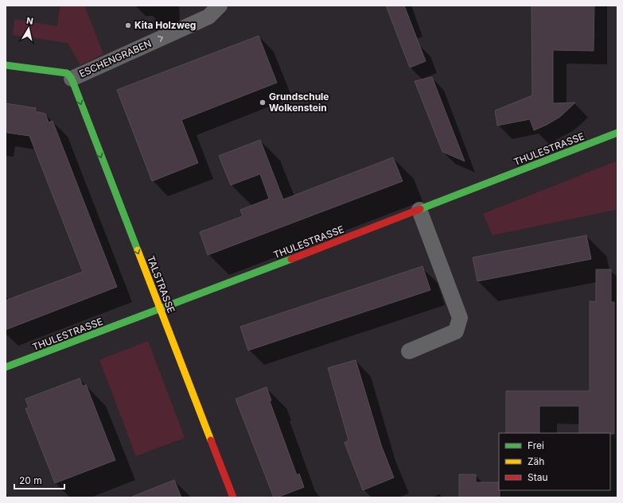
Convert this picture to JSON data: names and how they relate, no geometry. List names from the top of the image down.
{
  "streets": {
    "street": ["ESCHENGRABEN", "THULESTRASSE", "TALSTRASSE"]
  },
  "crossings": [
    ["ESCHENGRABEN", "TALSTRASSE"],
    ["THULESTRASSE", "TALSTRASSE"]
  ],
  "one_way": ["ESCHENGRABEN", "TALSTRASSE"],
  "places": ["Kita Holzweg", "Grundschule Wolkenstein"],
  "legend": ["Frei", "Zäh", "Stau"],
  "scale_bar": "20 m",
  "north": "top"
}
